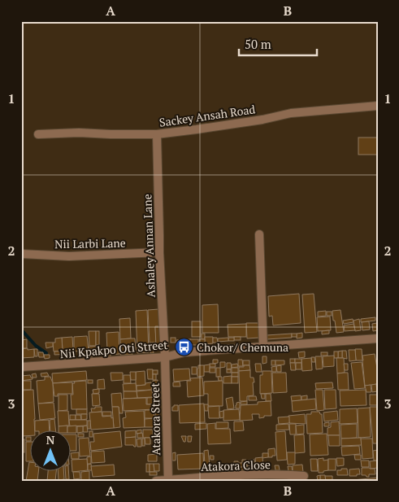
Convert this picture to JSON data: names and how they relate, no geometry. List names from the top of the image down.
{
  "streets": {
    "street": [
      "Sackey Ansah Road",
      "Nii Larbi Lane",
      "Ashaley Annan Lane",
      "Nii Kpakpo Oti Street",
      "Atakora Street",
      "Atakora Close"
    ]
  },
  "crossings": [
    ["Sackey Ansah Road", "Ashaley Annan Lane"],
    ["Nii Larbi Lane", "Ashaley Annan Lane"],
    ["Ashaley Annan Lane", "Nii Kpakpo Oti Street"],
    ["Ashaley Annan Lane", "Atakora Street"],
    ["Nii Kpakpo Oti Street", "Atakora Street"],
    ["Atakora Street", "Atakora Close"]
  ],
  "places": {
    "bus stop": ["Chokor/ Chemuna"]
  },
  "scale_bar": "50 m",
  "north": "top",
  "grid": {
    "columns": ["A", "B"],
    "rows": ["1", "2", "3"]
  }
}
